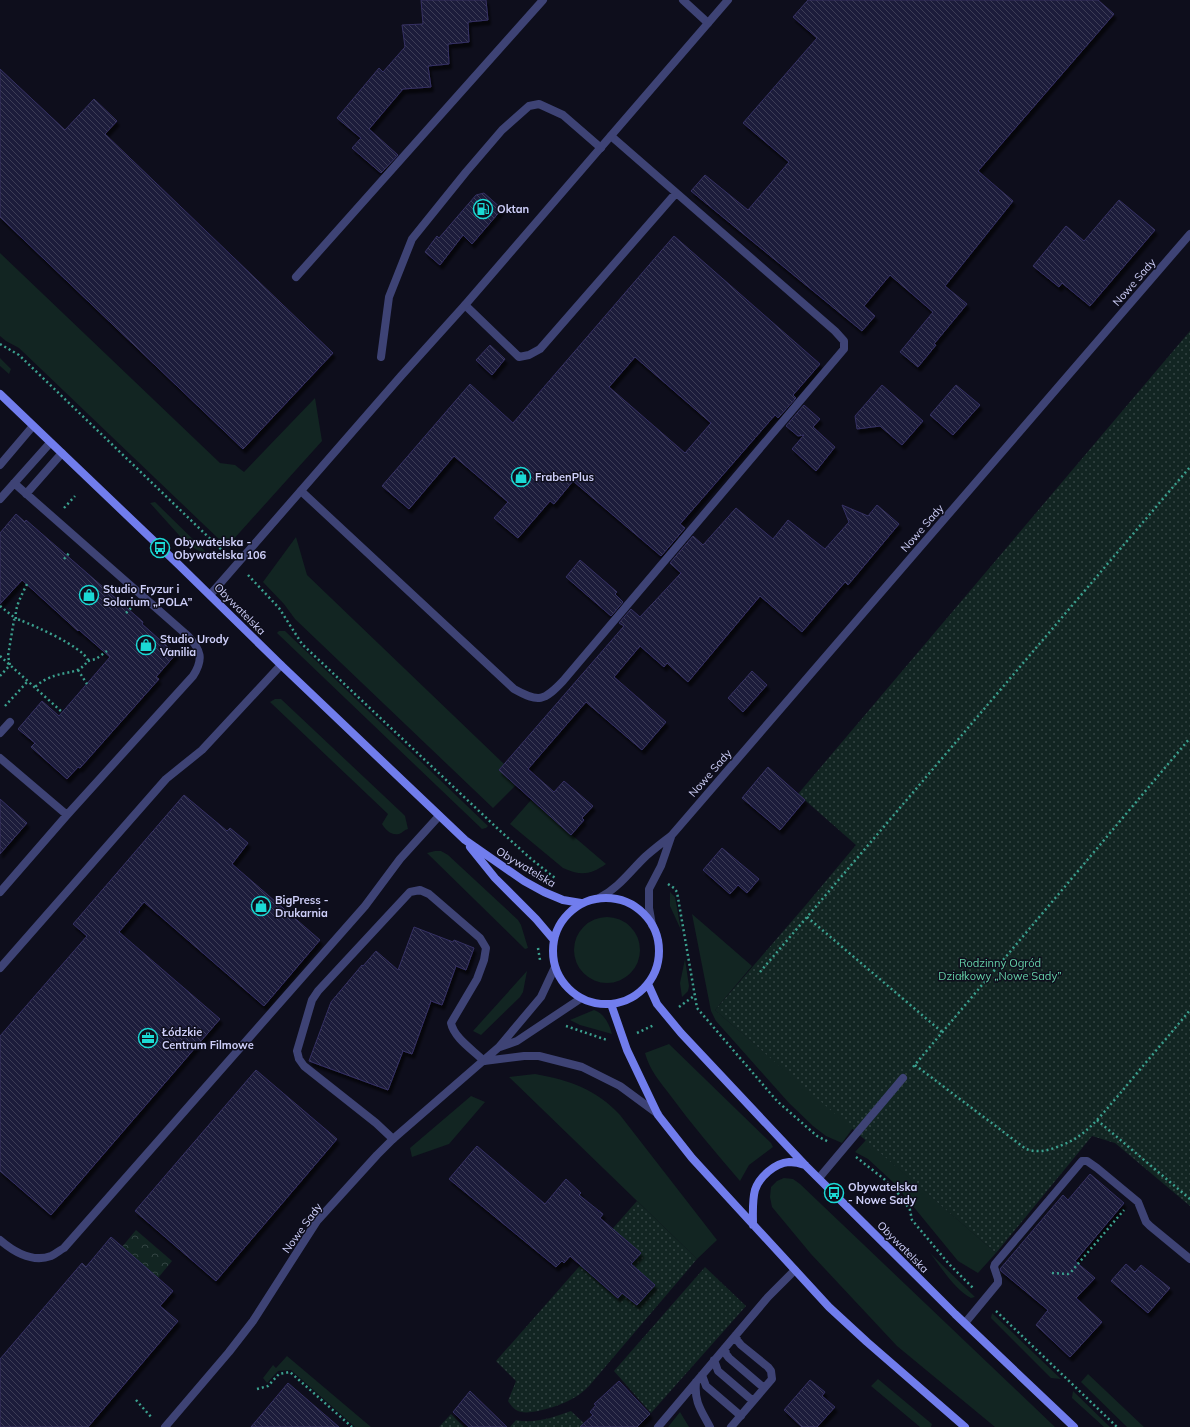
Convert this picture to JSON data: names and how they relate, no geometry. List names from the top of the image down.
{
  "streets": {
    "main road": ["Obywatelska"],
    "street": ["Nowe Sady"]
  },
  "crossings": [
    ["Nowe Sady", "Obywatelska"]
  ],
  "parks": ["Rodzinny Ogród Działkowy „Nowe Sady”"],
  "places": {
    "fuel station": ["Oktan"],
    "shop": [
      "FrabenPlus",
      "Studio Fryzur i Solarium „POLA”",
      "Studio Urody Vanilia",
      "BigPress - Drukarnia"
    ],
    "bus stop": ["Obywatelska - Obywatelska 106", "Obywatelska - Nowe Sady"],
    "office": ["Łódzkie Centrum Filmowe"]
  }
}
